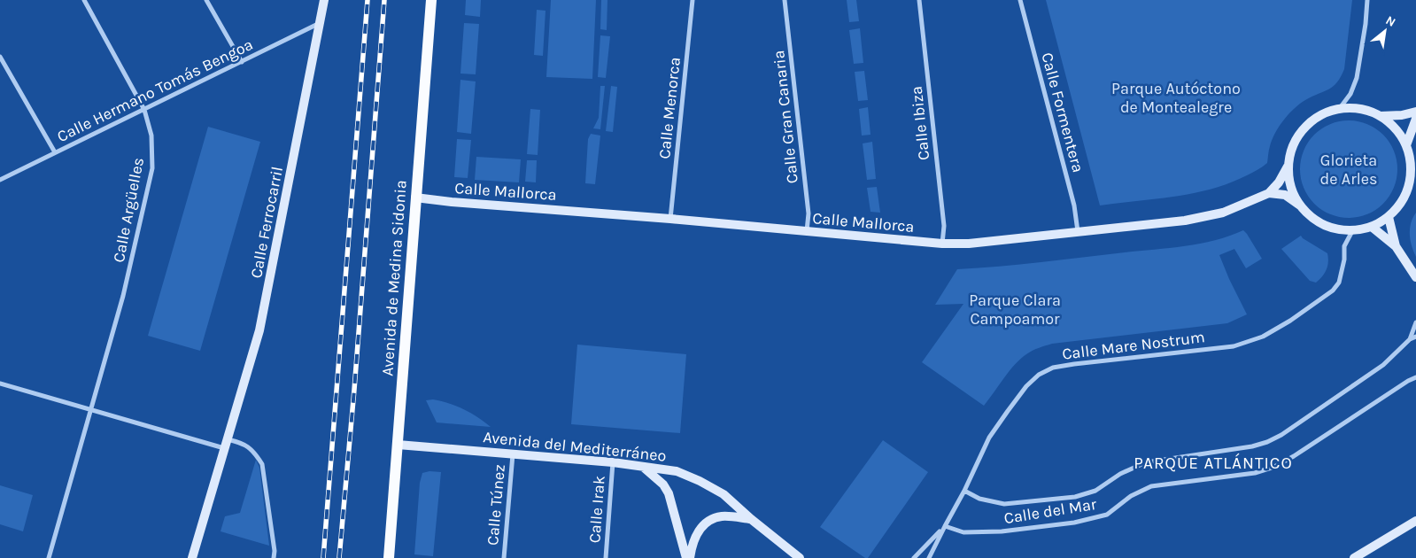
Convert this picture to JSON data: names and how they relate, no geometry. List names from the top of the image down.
{
  "streets": {
    "main road": ["Avenida de Medina Sidonia"],
    "street": [
      "Calle Hermano Tomás Bengoa",
      "Calle Menorca",
      "Calle Formentera",
      "Calle Gran Canaria",
      "Calle Ibiza",
      "Calle Mallorca",
      "Calle Argüelles",
      "Calle Ferrocarril",
      "Calle Mare Nostrum",
      "Avenida del Mediterráneo",
      "Calle Túnez",
      "Calle Irak",
      "Calle del Mar"
    ]
  },
  "crossings": [
    ["Calle Hermano Tomás Bengoa", "Calle Argüelles"],
    ["Calle Hermano Tomás Bengoa", "Calle Ferrocarril"],
    ["Calle Menorca", "Calle Mallorca"],
    ["Calle Formentera", "Calle Mallorca"],
    ["Calle Gran Canaria", "Calle Mallorca"],
    ["Calle Ibiza", "Calle Mallorca"],
    ["Calle Mallorca", "Avenida de Medina Sidonia"],
    ["Avenida de Medina Sidonia", "Avenida del Mediterráneo"],
    ["Calle Mare Nostrum", "Calle del Mar"],
    ["Avenida del Mediterráneo", "Calle Túnez"],
    ["Avenida del Mediterráneo", "Calle Irak"]
  ],
  "districts": ["PARQUE ATLÁNTICO"],
  "parks": ["Parque Autóctono de Montealegre", "Glorieta de Arles", "Parque Clara Campoamor"],
  "north": "top right"
}
